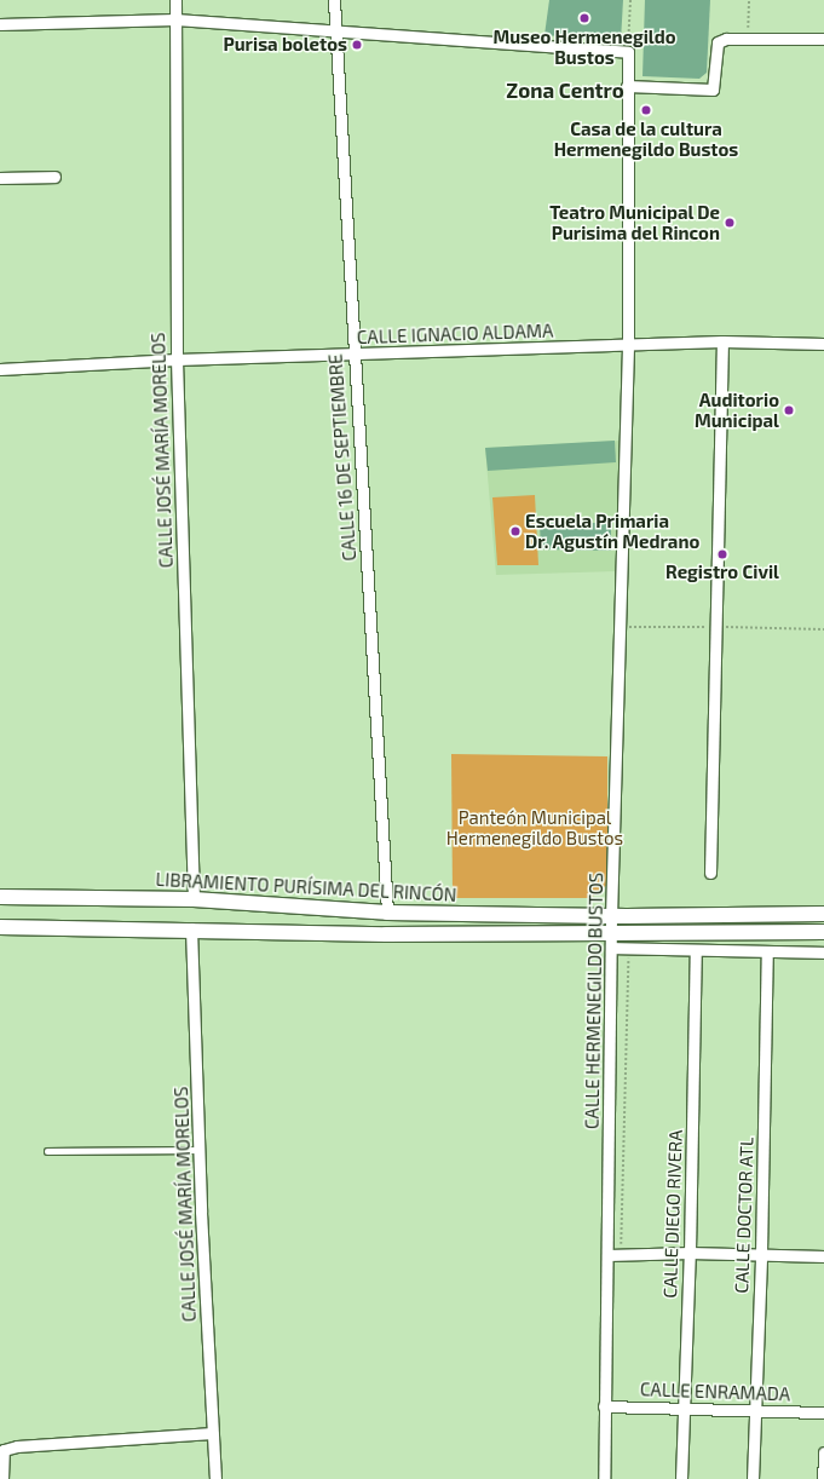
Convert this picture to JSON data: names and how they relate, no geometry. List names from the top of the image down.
{
  "streets": {
    "main road": ["LIBRAMIENTO PURÍSIMA DEL RINCÓN"],
    "street": [
      "CALLE IGNACIO ALDAMA",
      "CALLE JOSÉ MARÍA MORELOS",
      "CALLE 16 DE SEPTIEMBRE",
      "CALLE HERMENEGILDO BUSTOS",
      "CALLE DIEGO RIVERA",
      "CALLE DOCTOR ATL",
      "CALLE ENRAMADA"
    ]
  },
  "crossings": [
    ["CALLE IGNACIO ALDAMA", "CALLE JOSÉ MARÍA MORELOS"],
    ["CALLE IGNACIO ALDAMA", "CALLE 16 DE SEPTIEMBRE"],
    ["CALLE IGNACIO ALDAMA", "CALLE HERMENEGILDO BUSTOS"],
    ["CALLE JOSÉ MARÍA MORELOS", "LIBRAMIENTO PURÍSIMA DEL RINCÓN"],
    ["CALLE 16 DE SEPTIEMBRE", "LIBRAMIENTO PURÍSIMA DEL RINCÓN"],
    ["LIBRAMIENTO PURÍSIMA DEL RINCÓN", "CALLE HERMENEGILDO BUSTOS"],
    ["CALLE HERMENEGILDO BUSTOS", "CALLE ENRAMADA"],
    ["CALLE DIEGO RIVERA", "CALLE ENRAMADA"],
    ["CALLE DOCTOR ATL", "CALLE ENRAMADA"]
  ],
  "districts": ["Zona Centro"],
  "parks": ["Panteón Municipal Hermenegildo Bustos"],
  "places": [
    "Museo Hermenegildo Bustos",
    "Purisa boletos",
    "Casa de la cultura Hermenegildo Bustos",
    "Teatro Municipal De Purisima del Rincon",
    "Auditorio Municipal",
    "Escuela Primaria Dr. Agustín Medrano",
    "Registro Civil"
  ]
}
